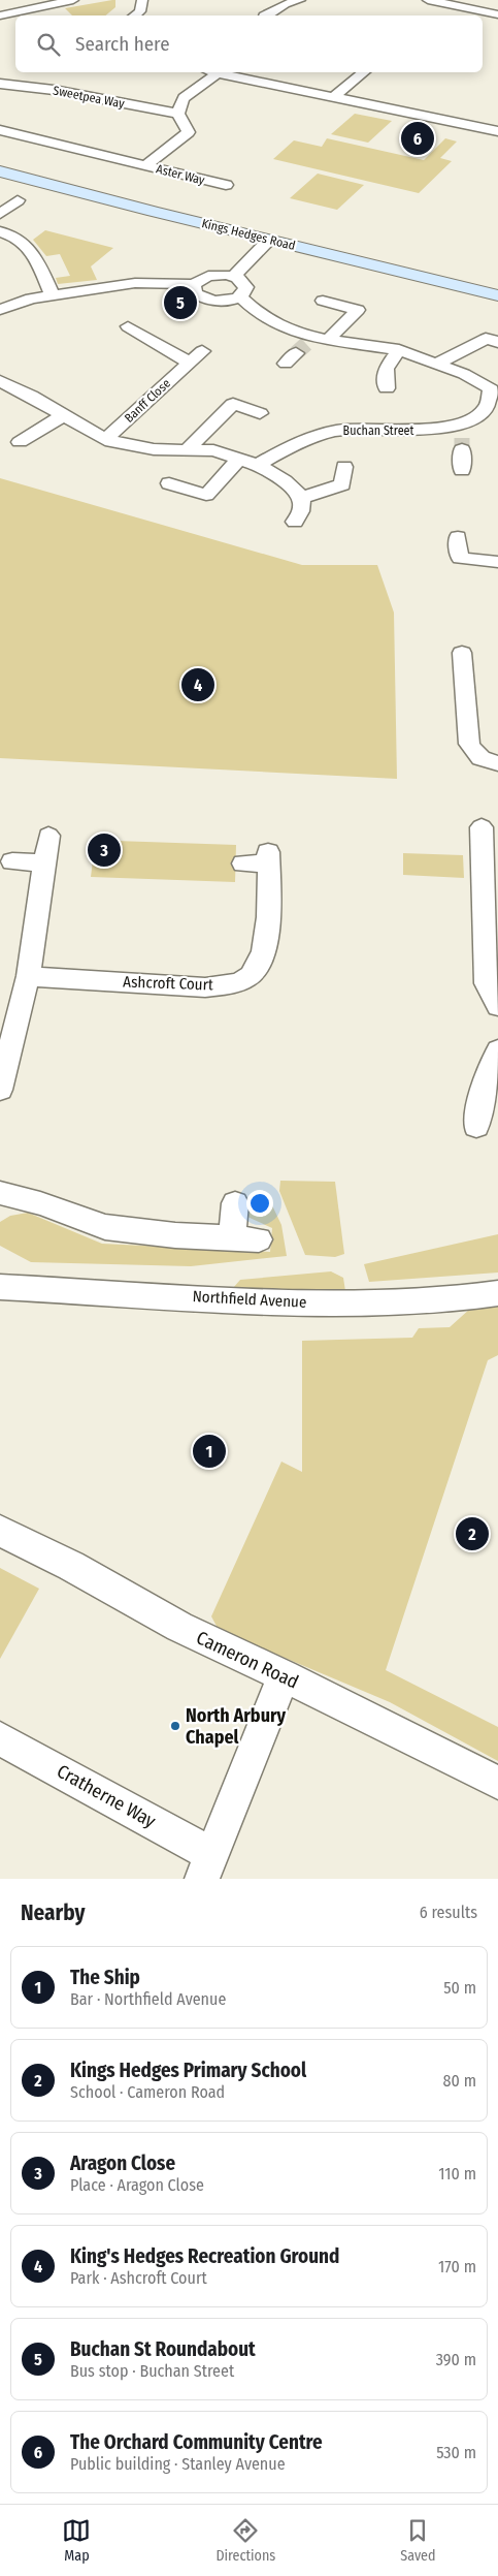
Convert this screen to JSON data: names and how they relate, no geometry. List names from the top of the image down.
{
  "streets": {
    "street": [
      "Sweetpea Way",
      "Aster Way",
      "Kings Hedges Road",
      "Banff Close",
      "Buchan Street",
      "Ashcroft Court",
      "Northfield Avenue",
      "Cameron Road",
      "Cratherne Way"
    ]
  },
  "crossings": [
    ["Sweetpea Way", "Aster Way"],
    ["Cameron Road", "Cratherne Way"]
  ],
  "places": ["North Arbury Chapel"],
  "page": {
    "search": "Search here",
    "pins": [
      "6",
      "5",
      "4",
      "3",
      "1",
      "2"
    ],
    "heading": ["Nearby", "6 results"],
    "list": [
      {
        "mark": "1",
        "name": "The Ship",
        "note": "Bar · Northfield Avenue",
        "value": "50 m"
      },
      {
        "mark": "2",
        "name": "Kings Hedges Primary School",
        "note": "School · Cameron Road",
        "value": "80 m"
      },
      {
        "mark": "3",
        "name": "Aragon Close",
        "note": "Place · Aragon Close",
        "value": "110 m"
      },
      {
        "mark": "4",
        "name": "King's Hedges Recreation Ground",
        "note": "Park · Ashcroft Court",
        "value": "170 m"
      },
      {
        "mark": "5",
        "name": "Buchan St Roundabout",
        "note": "Bus stop · Buchan Street",
        "value": "390 m"
      },
      {
        "mark": "6",
        "name": "The Orchard Community Centre",
        "note": "Public building · Stanley Avenue",
        "value": "530 m"
      }
    ],
    "nav": ["Map", "Directions", "Saved"]
  }
}
